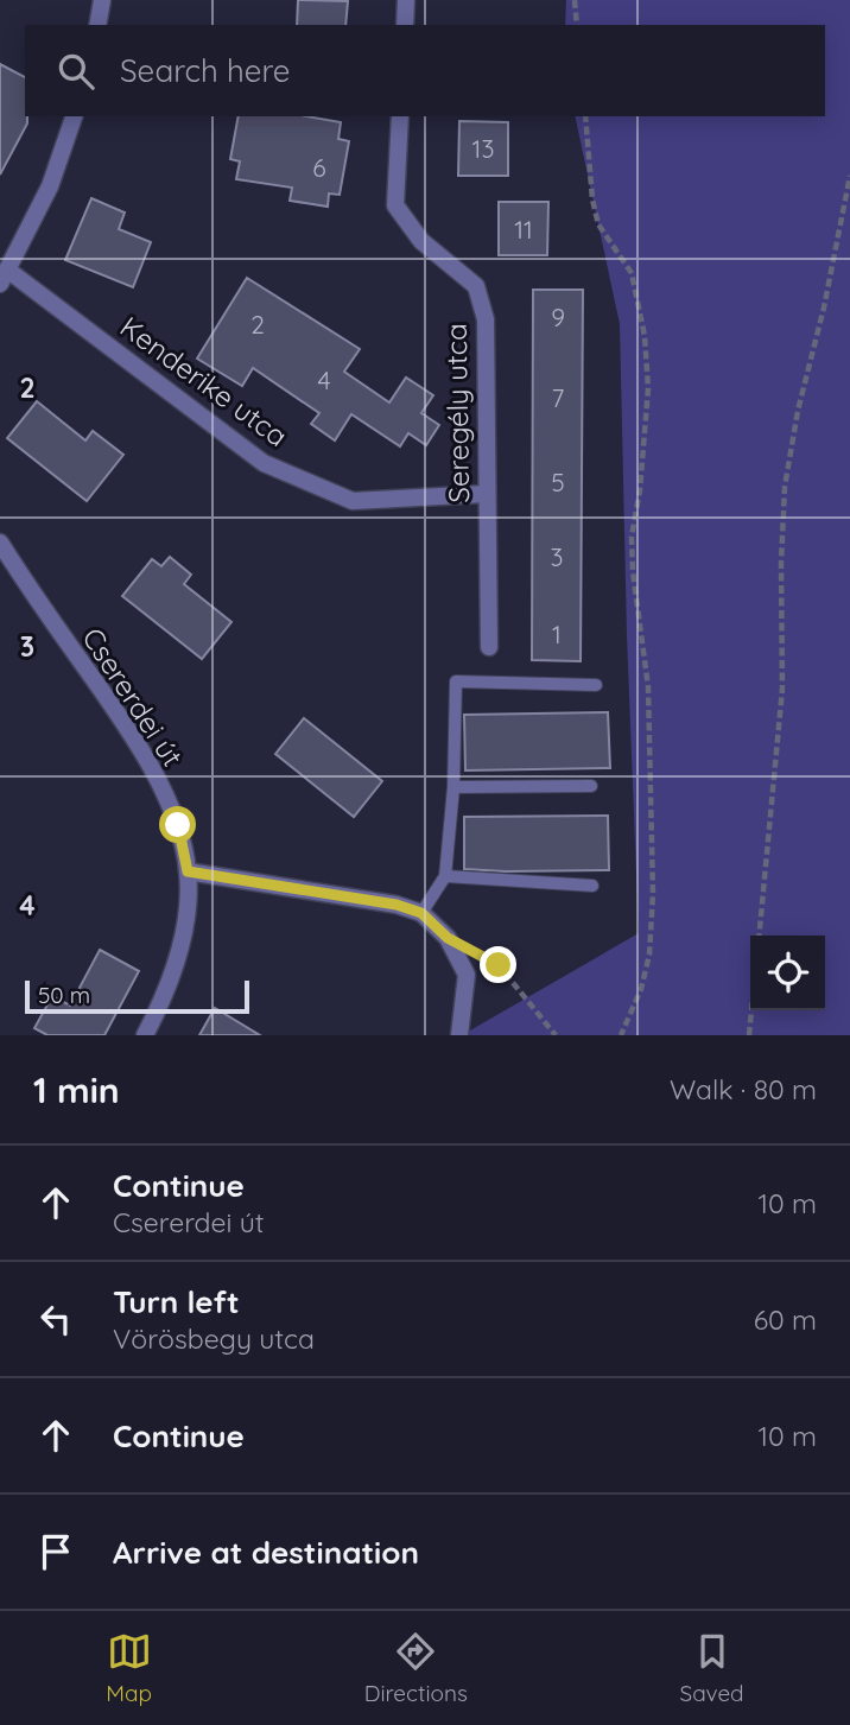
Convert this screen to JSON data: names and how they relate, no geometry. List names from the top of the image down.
{
  "streets": {
    "street": ["Kenderike utca", "Seregély utca", "Csererdei út"]
  },
  "crossings": [
    ["Kenderike utca", "Seregély utca"]
  ],
  "house_numbers": [
    "13",
    "6",
    "11",
    "9",
    "2",
    "4",
    "7",
    "5",
    "3",
    "1"
  ],
  "scale_bar": "50 m",
  "page": {
    "search": "Search here",
    "scale": "50 m",
    "heading": ["1 min", "Walk · 80 m"],
    "list": [
      ["Continue", "Csererdei út", "10 m"],
      ["Turn left", "Vörösbegy utca", "60 m"],
      ["Continue", "10 m"],
      "Arrive at destination"
    ],
    "nav": ["Map", "Directions", "Saved"]
  },
  "grid": {
    "rows": ["2", "3", "4"]
  }
}
